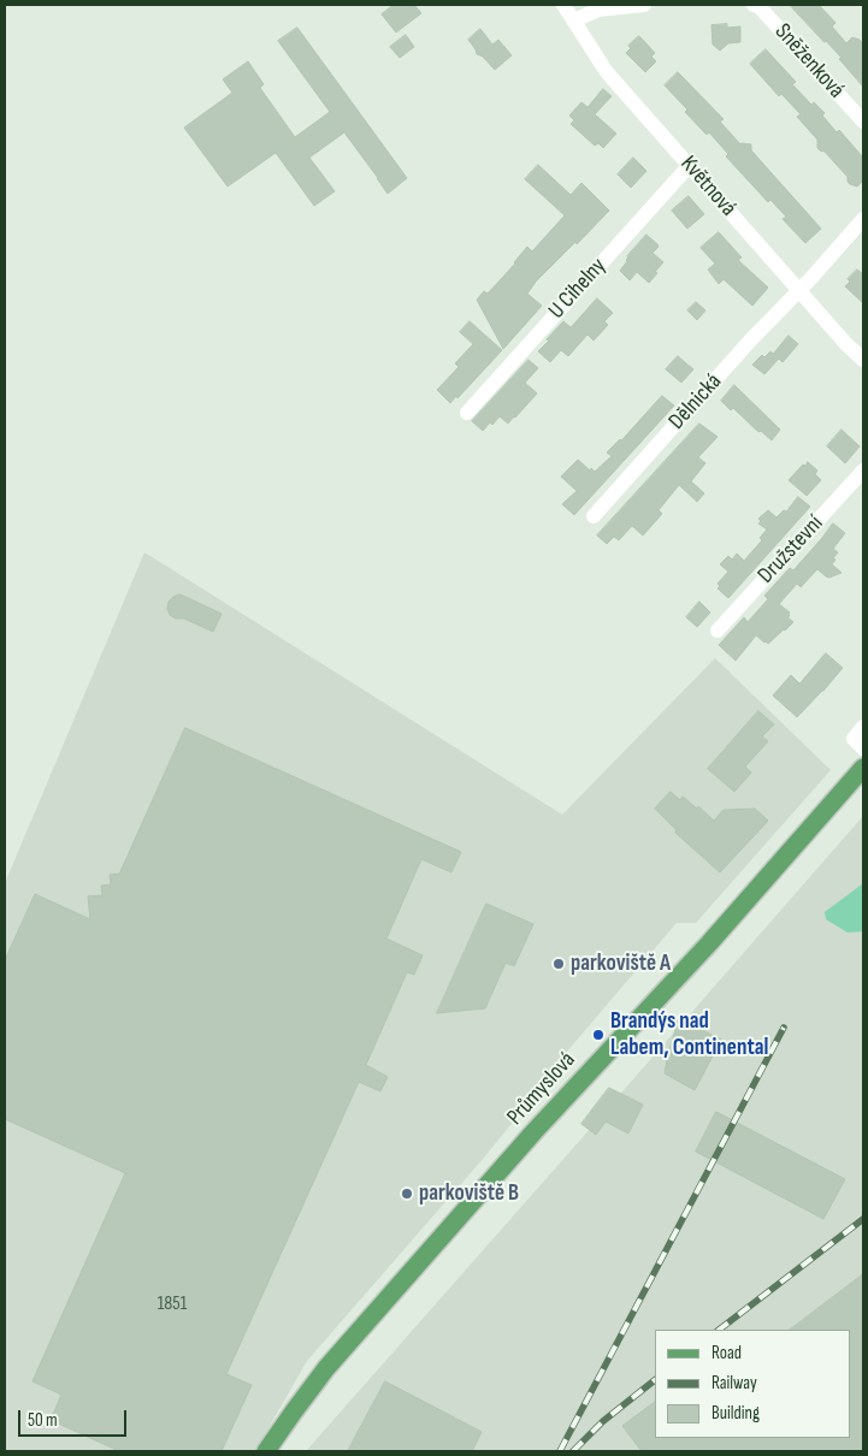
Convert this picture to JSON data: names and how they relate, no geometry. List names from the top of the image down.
{
  "streets": {
    "main road": ["Průmyslová"],
    "street": [
      "Sněženková",
      "Květnová",
      "U Cihelny",
      "Dělnická",
      "Družstevní"
    ]
  },
  "crossings": [
    ["Květnová", "U Cihelny"],
    ["Květnová", "Dělnická"]
  ],
  "places": ["parkoviště A", "Brandýs nad Labem, Continental", "parkoviště B"],
  "house_numbers": ["1851"],
  "legend": ["Road", "Railway", "Building"],
  "scale_bar": "50 m"
}
